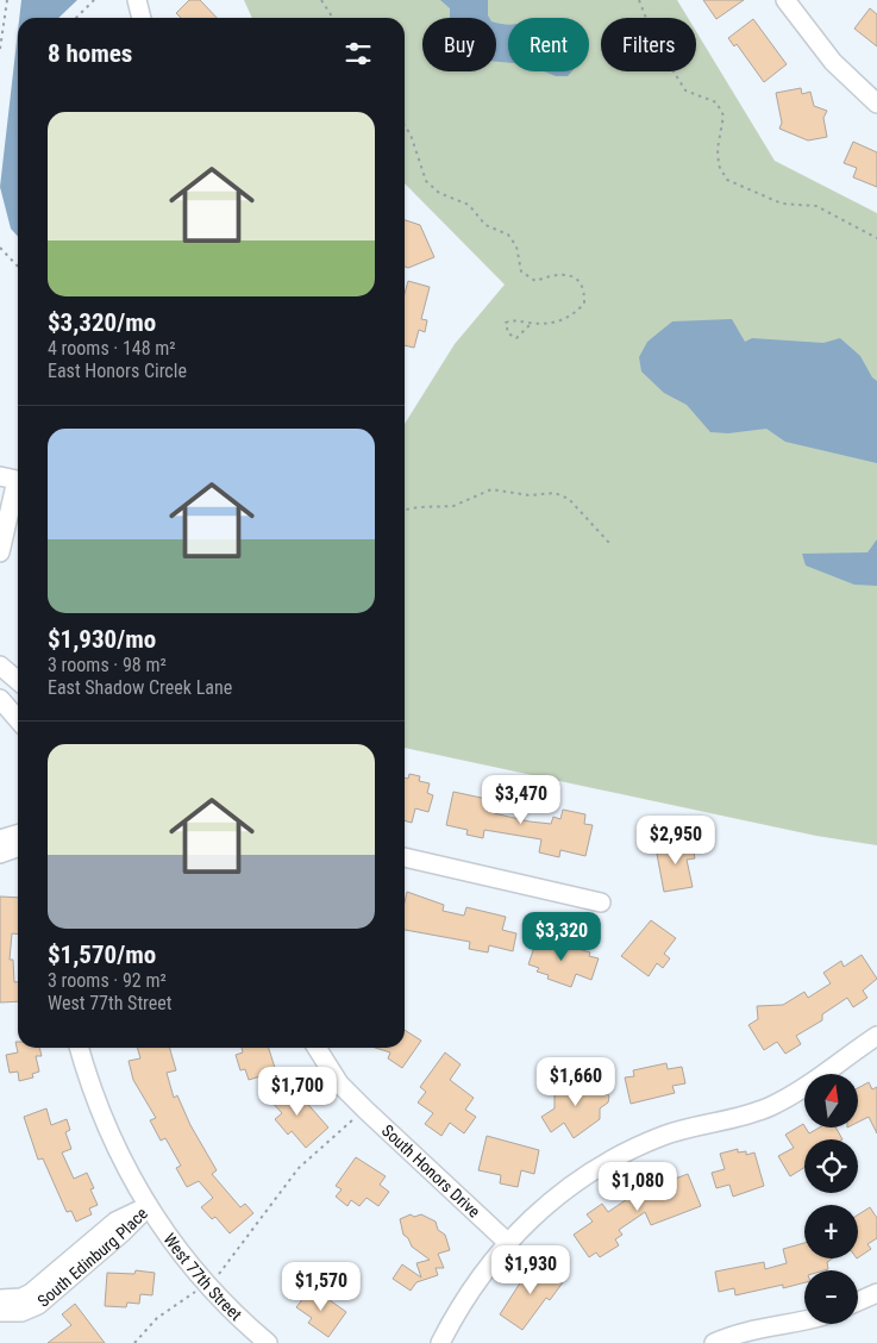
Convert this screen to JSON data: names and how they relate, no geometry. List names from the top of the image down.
{
  "streets": {
    "street": ["South Honors Drive", "South Edinburg Place", "West 77th Street"]
  },
  "crossings": [
    ["South Edinburg Place", "West 77th Street"]
  ],
  "north": "top",
  "page": {
    "chip": ["Buy", "Rent", "Filters"],
    "heading": "8 homes",
    "list": [
      {
        "name": "$3,320/mo",
        "note": "4 rooms · 148 m² · East Honors Circle"
      },
      {
        "name": "$1,930/mo",
        "note": "3 rooms · 98 m² · East Shadow Creek Lane"
      },
      {
        "name": "$1,570/mo",
        "note": "3 rooms · 92 m² · West 77th Street"
      }
    ],
    "price": [
      "$3,470",
      "$2,950",
      "$3,320",
      "$1,660",
      "$1,700",
      "$1,080",
      "$1,930",
      "$1,570"
    ],
    "map_buttons": ["+", "−"]
  }
}
